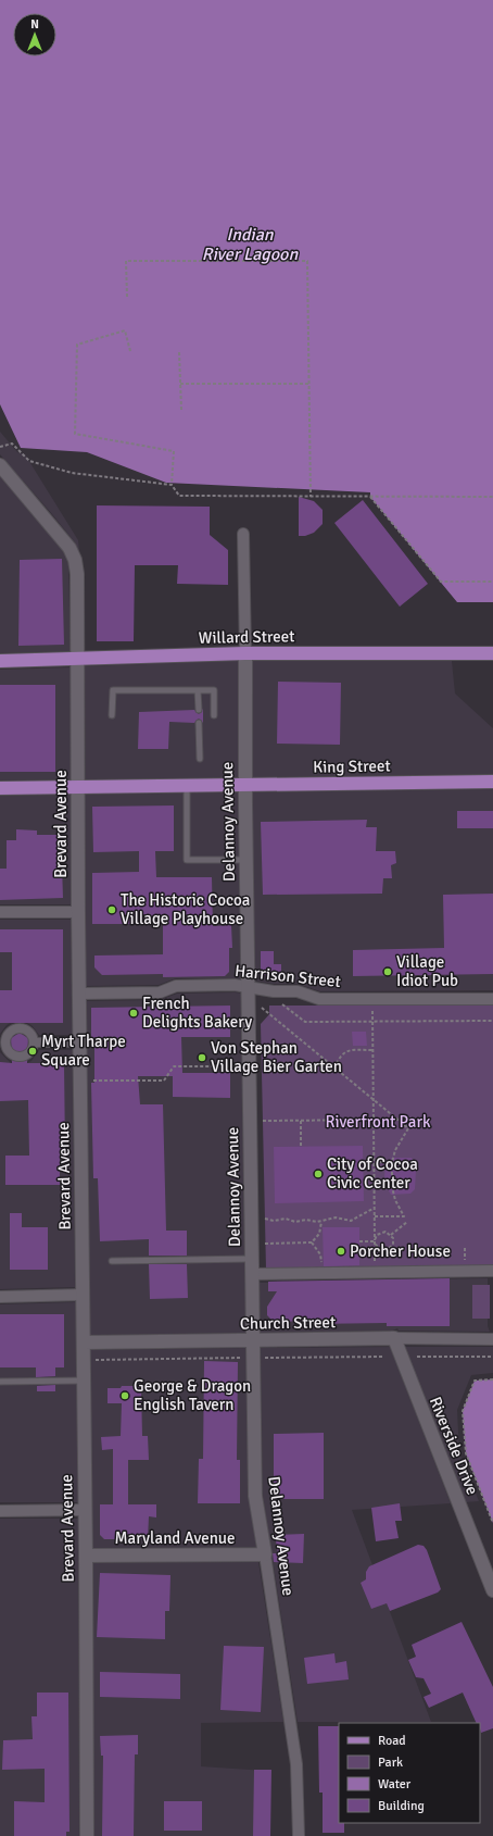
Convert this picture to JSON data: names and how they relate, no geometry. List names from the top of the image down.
{
  "streets": {
    "main road": ["Willard Street", "King Street"],
    "street": [
      "Delannoy Avenue",
      "Brevard Avenue",
      "Harrison Street",
      "Church Street",
      "Riverside Drive",
      "Maryland Avenue"
    ]
  },
  "crossings": [
    ["Willard Street", "Delannoy Avenue"],
    ["Willard Street", "Brevard Avenue"],
    ["King Street", "Delannoy Avenue"],
    ["King Street", "Brevard Avenue"],
    ["Delannoy Avenue", "Harrison Street"],
    ["Delannoy Avenue", "Church Street"],
    ["Delannoy Avenue", "Maryland Avenue"],
    ["Brevard Avenue", "Harrison Street"],
    ["Brevard Avenue", "Church Street"],
    ["Brevard Avenue", "Maryland Avenue"],
    ["Church Street", "Riverside Drive"]
  ],
  "water": ["Indian River Lagoon"],
  "parks": ["Riverfront Park"],
  "places": [
    "The Historic Cocoa Village Playhouse",
    "Village Idiot Pub",
    "French Delights Bakery",
    "Myrt Tharpe Square",
    "Von Stephan Village Bier Garten",
    "City of Cocoa Civic Center",
    "Porcher House",
    "George & Dragon English Tavern"
  ],
  "legend": [
    "Road",
    "Park",
    "Water",
    "Building"
  ],
  "north": "top"
}
